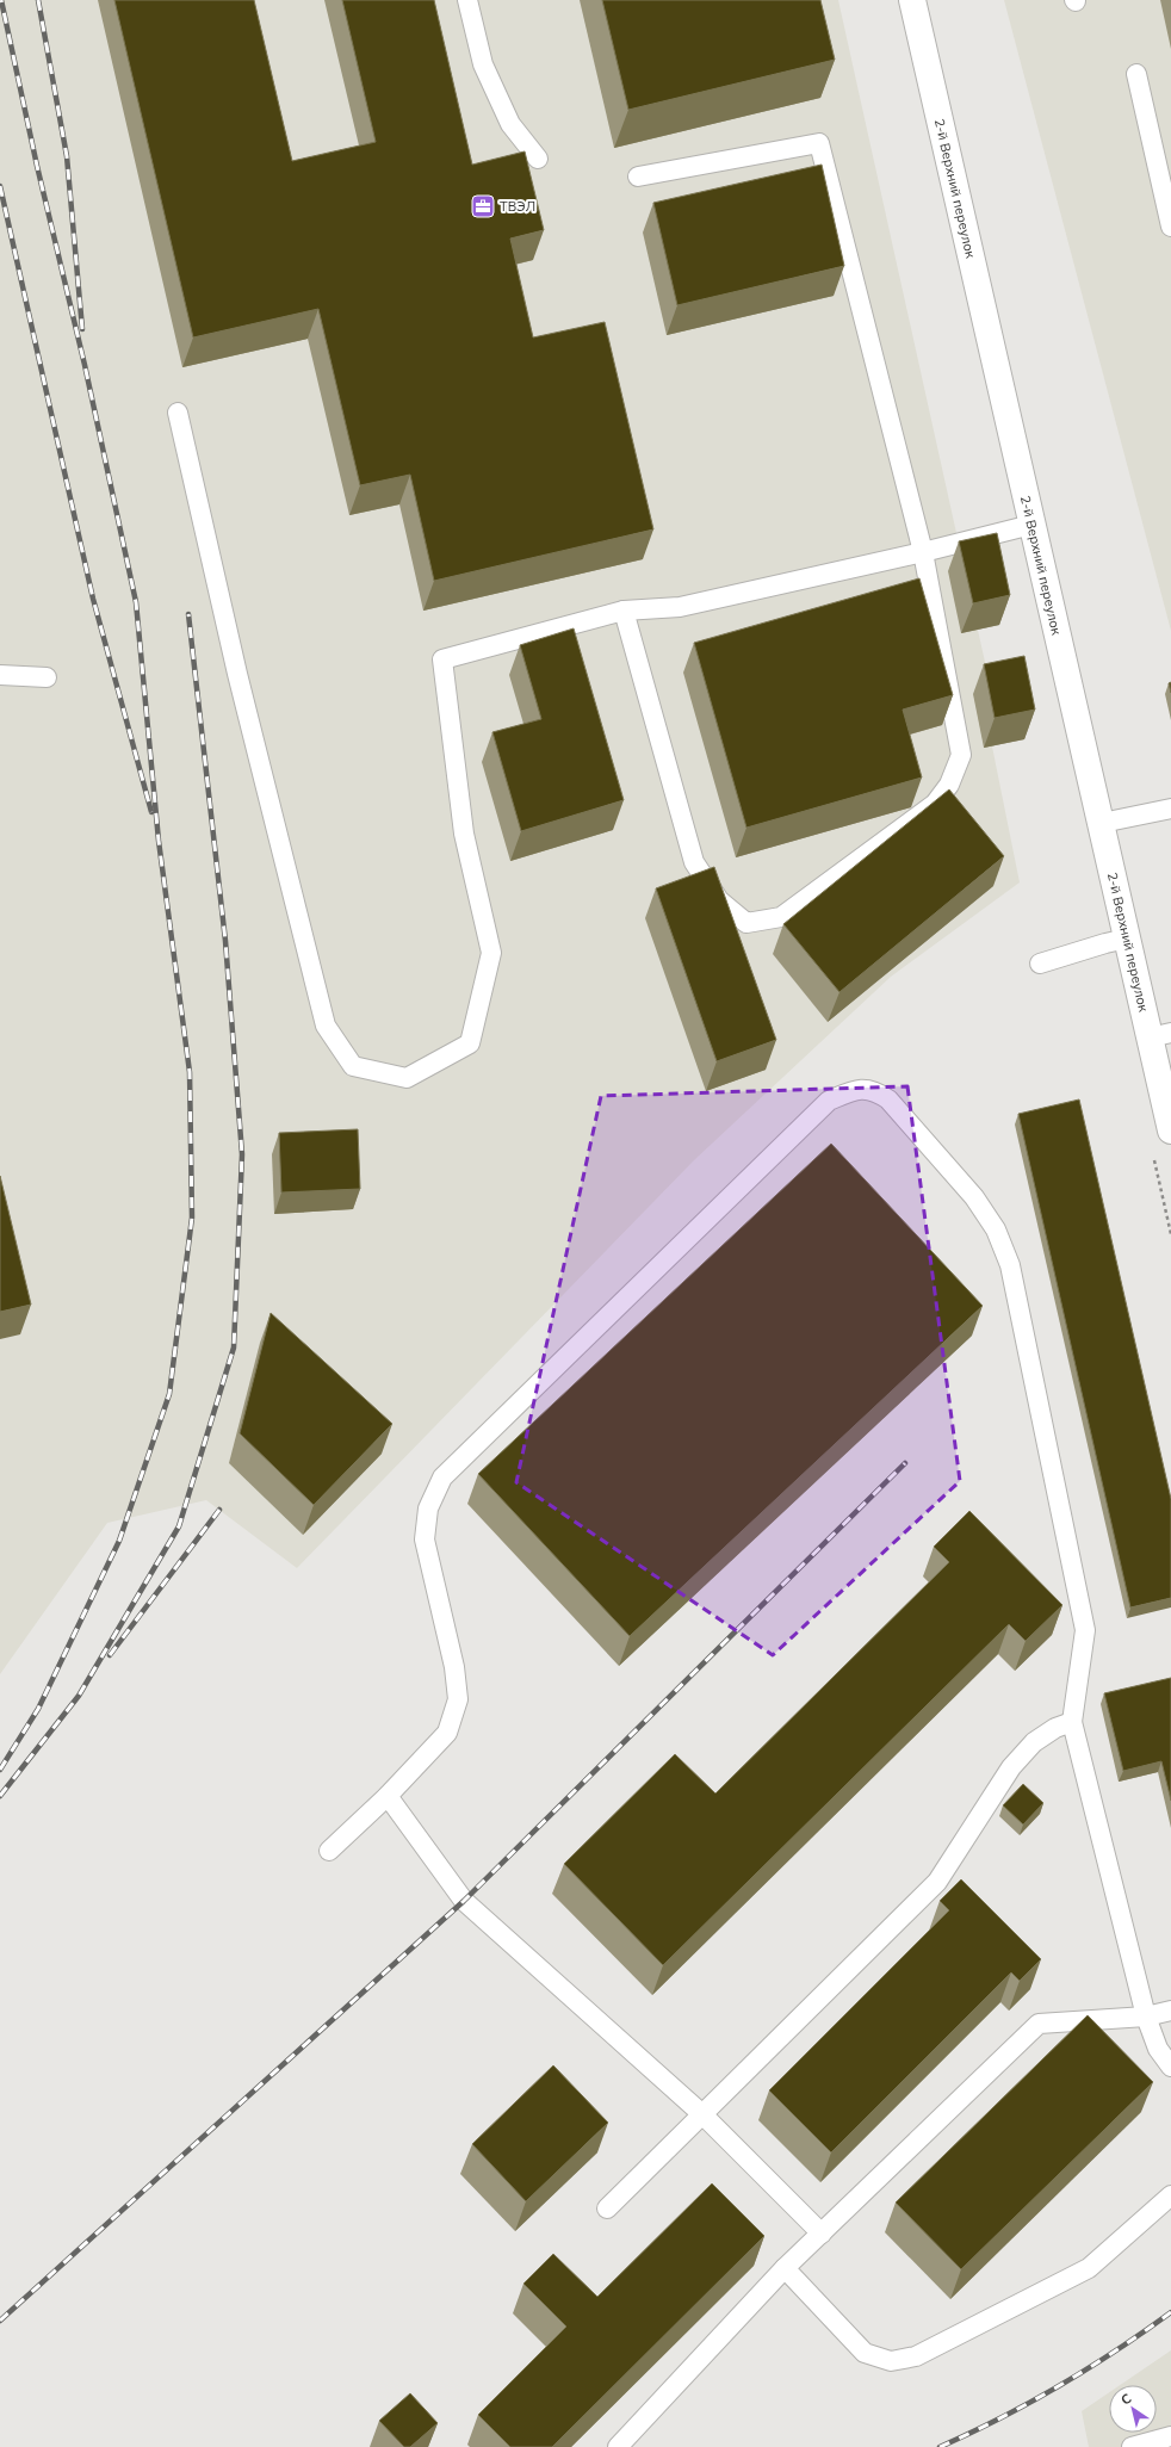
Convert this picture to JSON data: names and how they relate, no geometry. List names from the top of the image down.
{
  "streets": {
    "street": ["2-й Верхний переулок"]
  },
  "places": {
    "office": ["ТВЭЛ"]
  },
  "north": "top left"
}
